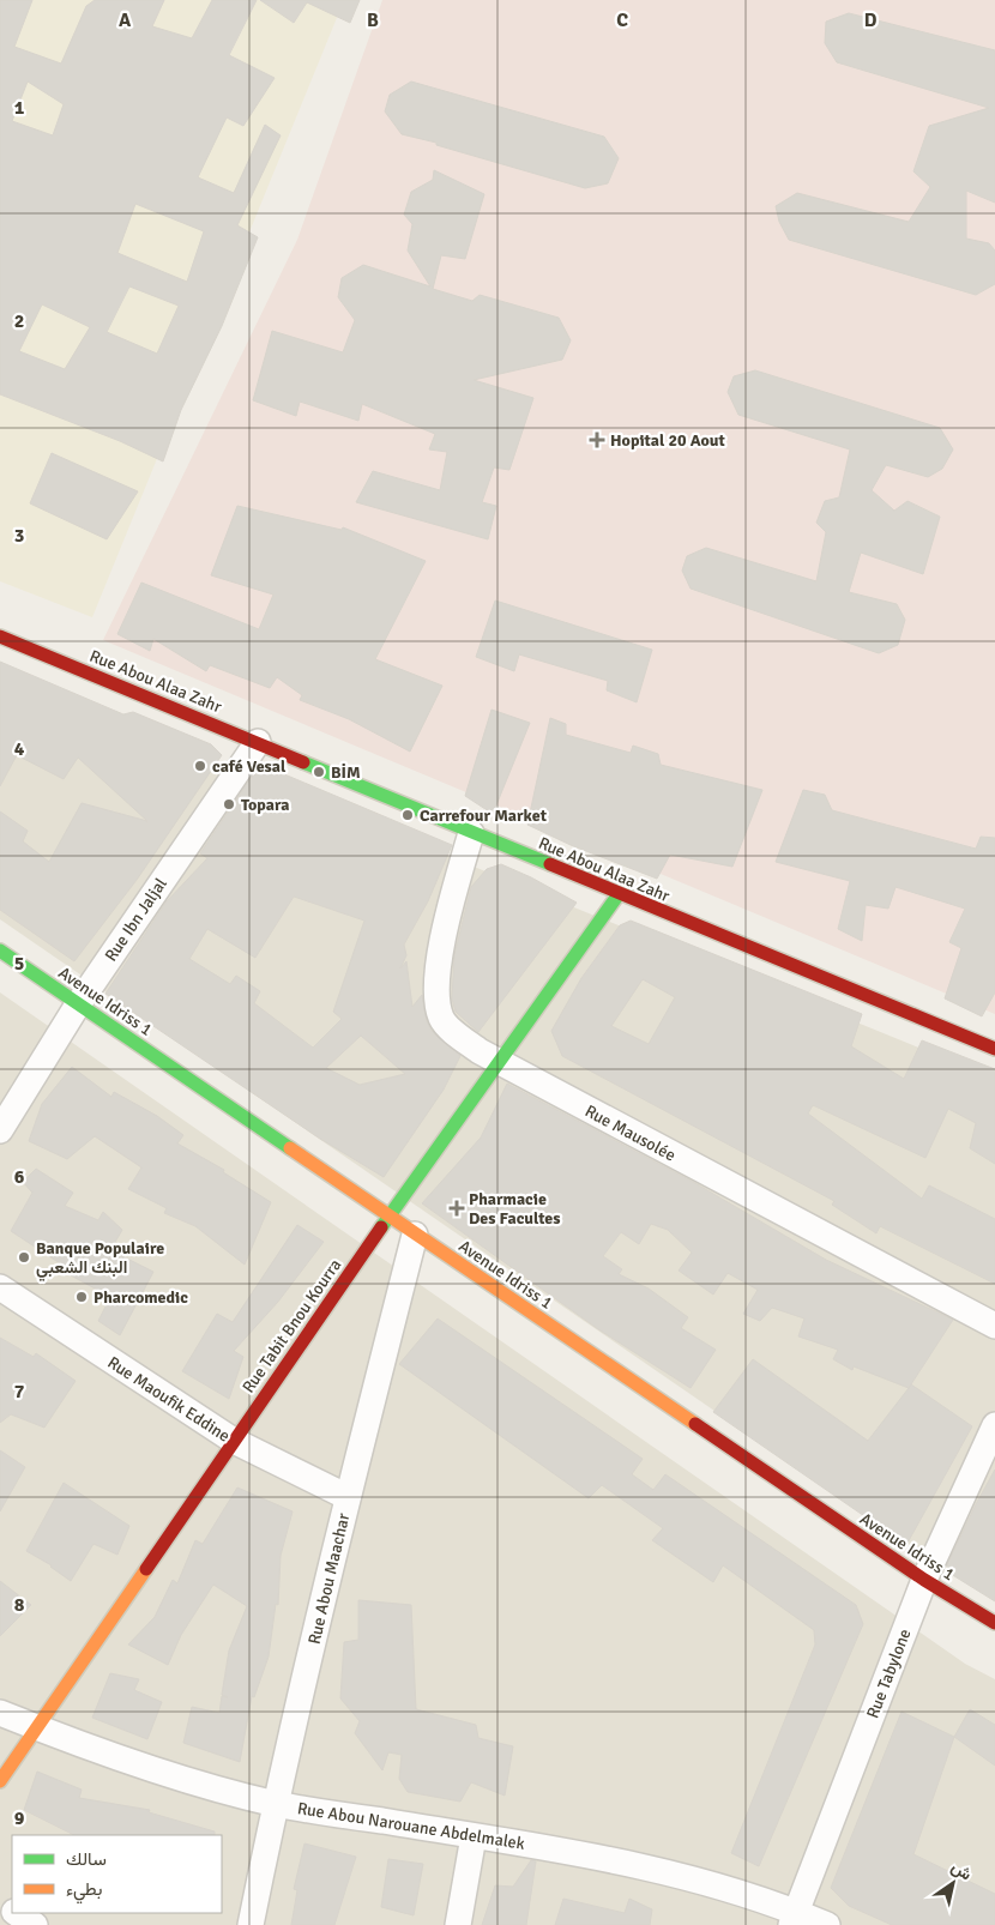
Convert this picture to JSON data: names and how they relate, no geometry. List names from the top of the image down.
{
  "streets": {
    "street": [
      "Rue Abou Alaa Zahr",
      "Rue Ibn Jaljal",
      "Avenue Idriss 1",
      "Rue Mausolée",
      "Rue Tabit Bnou Kourra",
      "Rue Maoufik Eddine",
      "Rue Abou Maachar",
      "Rue Tabylone",
      "Rue Abou Narouane Abdelmalek"
    ]
  },
  "crossings": [
    ["Rue Abou Alaa Zahr", "Rue Ibn Jaljal"],
    ["Rue Abou Alaa Zahr", "Rue Mausolée"],
    ["Rue Abou Alaa Zahr", "Rue Tabit Bnou Kourra"],
    ["Rue Ibn Jaljal", "Avenue Idriss 1"],
    ["Avenue Idriss 1", "Rue Tabit Bnou Kourra"],
    ["Avenue Idriss 1", "Rue Abou Maachar"],
    ["Avenue Idriss 1", "Rue Tabylone"],
    ["Rue Mausolée", "Rue Tabit Bnou Kourra"],
    ["Rue Tabit Bnou Kourra", "Rue Maoufik Eddine"],
    ["Rue Tabit Bnou Kourra", "Rue Abou Narouane Abdelmalek"],
    ["Rue Maoufik Eddine", "Rue Abou Maachar"],
    ["Rue Abou Maachar", "Rue Abou Narouane Abdelmalek"],
    ["Rue Tabylone", "Rue Abou Narouane Abdelmalek"]
  ],
  "places": {
    "health": ["Hopital 20 Aout", "Pharmacie Des Facultes"],
    "other": [
      "café Vesal",
      "BİM",
      "Topara",
      "Carrefour Market",
      "Banque Populaire البنك الشعبي",
      "Pharcomedic"
    ]
  },
  "legend": ["سالك", "بطيء"],
  "north": "top right",
  "grid": {
    "columns": [
      "A",
      "B",
      "C",
      "D"
    ],
    "rows": [
      "1",
      "2",
      "3",
      "4",
      "5",
      "6",
      "7",
      "8",
      "9"
    ]
  }
}
